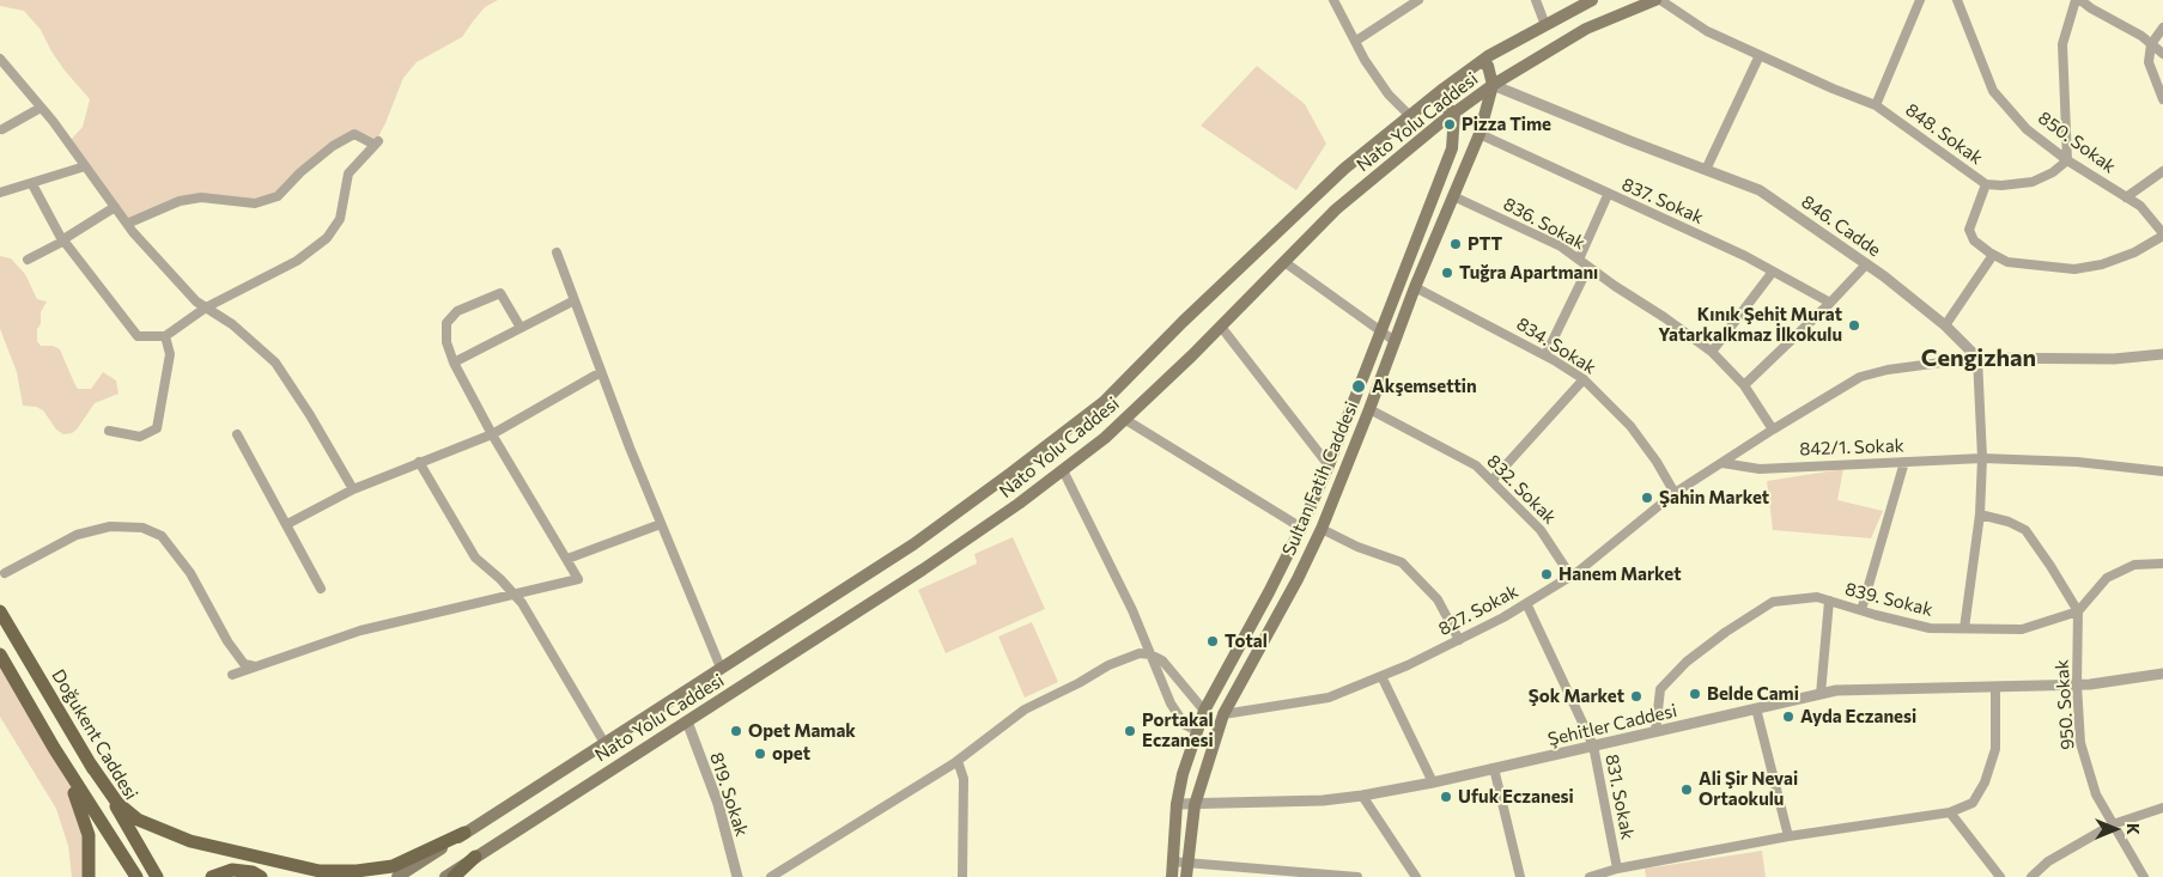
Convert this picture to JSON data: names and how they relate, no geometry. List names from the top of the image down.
{
  "streets": {
    "main road": ["Nato Yolu Caddesi", "Sultan Fatih Caddesi", "Doğukent Caddesi"],
    "street": [
      "848. Sokak",
      "850. Sokak",
      "837. Sokak",
      "836. Sokak",
      "846. Cadde",
      "834. Sokak",
      "842/1. Sokak",
      "832. Sokak",
      "839. Sokak",
      "827. Sokak",
      "950. Sokak",
      "Şehitler Caddesi",
      "819. Sokak",
      "831. Sokak"
    ]
  },
  "crossings": [
    ["Nato Yolu Caddesi", "848. Sokak"],
    ["Nato Yolu Caddesi", "846. Cadde"],
    ["Nato Yolu Caddesi", "Sultan Fatih Caddesi"],
    ["Nato Yolu Caddesi", "819. Sokak"],
    ["848. Sokak", "850. Sokak"],
    ["837. Sokak", "Sultan Fatih Caddesi"],
    ["836. Sokak", "Sultan Fatih Caddesi"],
    ["836. Sokak", "827. Sokak"],
    ["846. Cadde", "Sultan Fatih Caddesi"],
    ["846. Cadde", "827. Sokak"],
    ["834. Sokak", "Sultan Fatih Caddesi"],
    ["834. Sokak", "827. Sokak"],
    ["842/1. Sokak", "827. Sokak"],
    ["Sultan Fatih Caddesi", "832. Sokak"],
    ["Sultan Fatih Caddesi", "827. Sokak"],
    ["Sultan Fatih Caddesi", "Şehitler Caddesi"],
    ["832. Sokak", "827. Sokak"],
    ["839. Sokak", "950. Sokak"],
    ["839. Sokak", "Şehitler Caddesi"],
    ["827. Sokak", "831. Sokak"],
    ["950. Sokak", "Şehitler Caddesi"],
    ["Şehitler Caddesi", "831. Sokak"]
  ],
  "districts": ["Cengizhan"],
  "places": [
    "Pizza Time",
    "PTT",
    "Tuğra Apartmanı",
    "Kınık Şehit Murat Yatarkalkmaz İlkokulu",
    "Akşemsettin",
    "Şahin Market",
    "Hanem Market",
    "Total",
    "Belde Cami",
    "Şok Market",
    "Ayda Eczanesi",
    "Opet Mamak",
    "Portakal Eczanesi",
    "opet",
    "Ali Şir Nevai Ortaokulu",
    "Ufuk Eczanesi"
  ],
  "north": "right"
}
